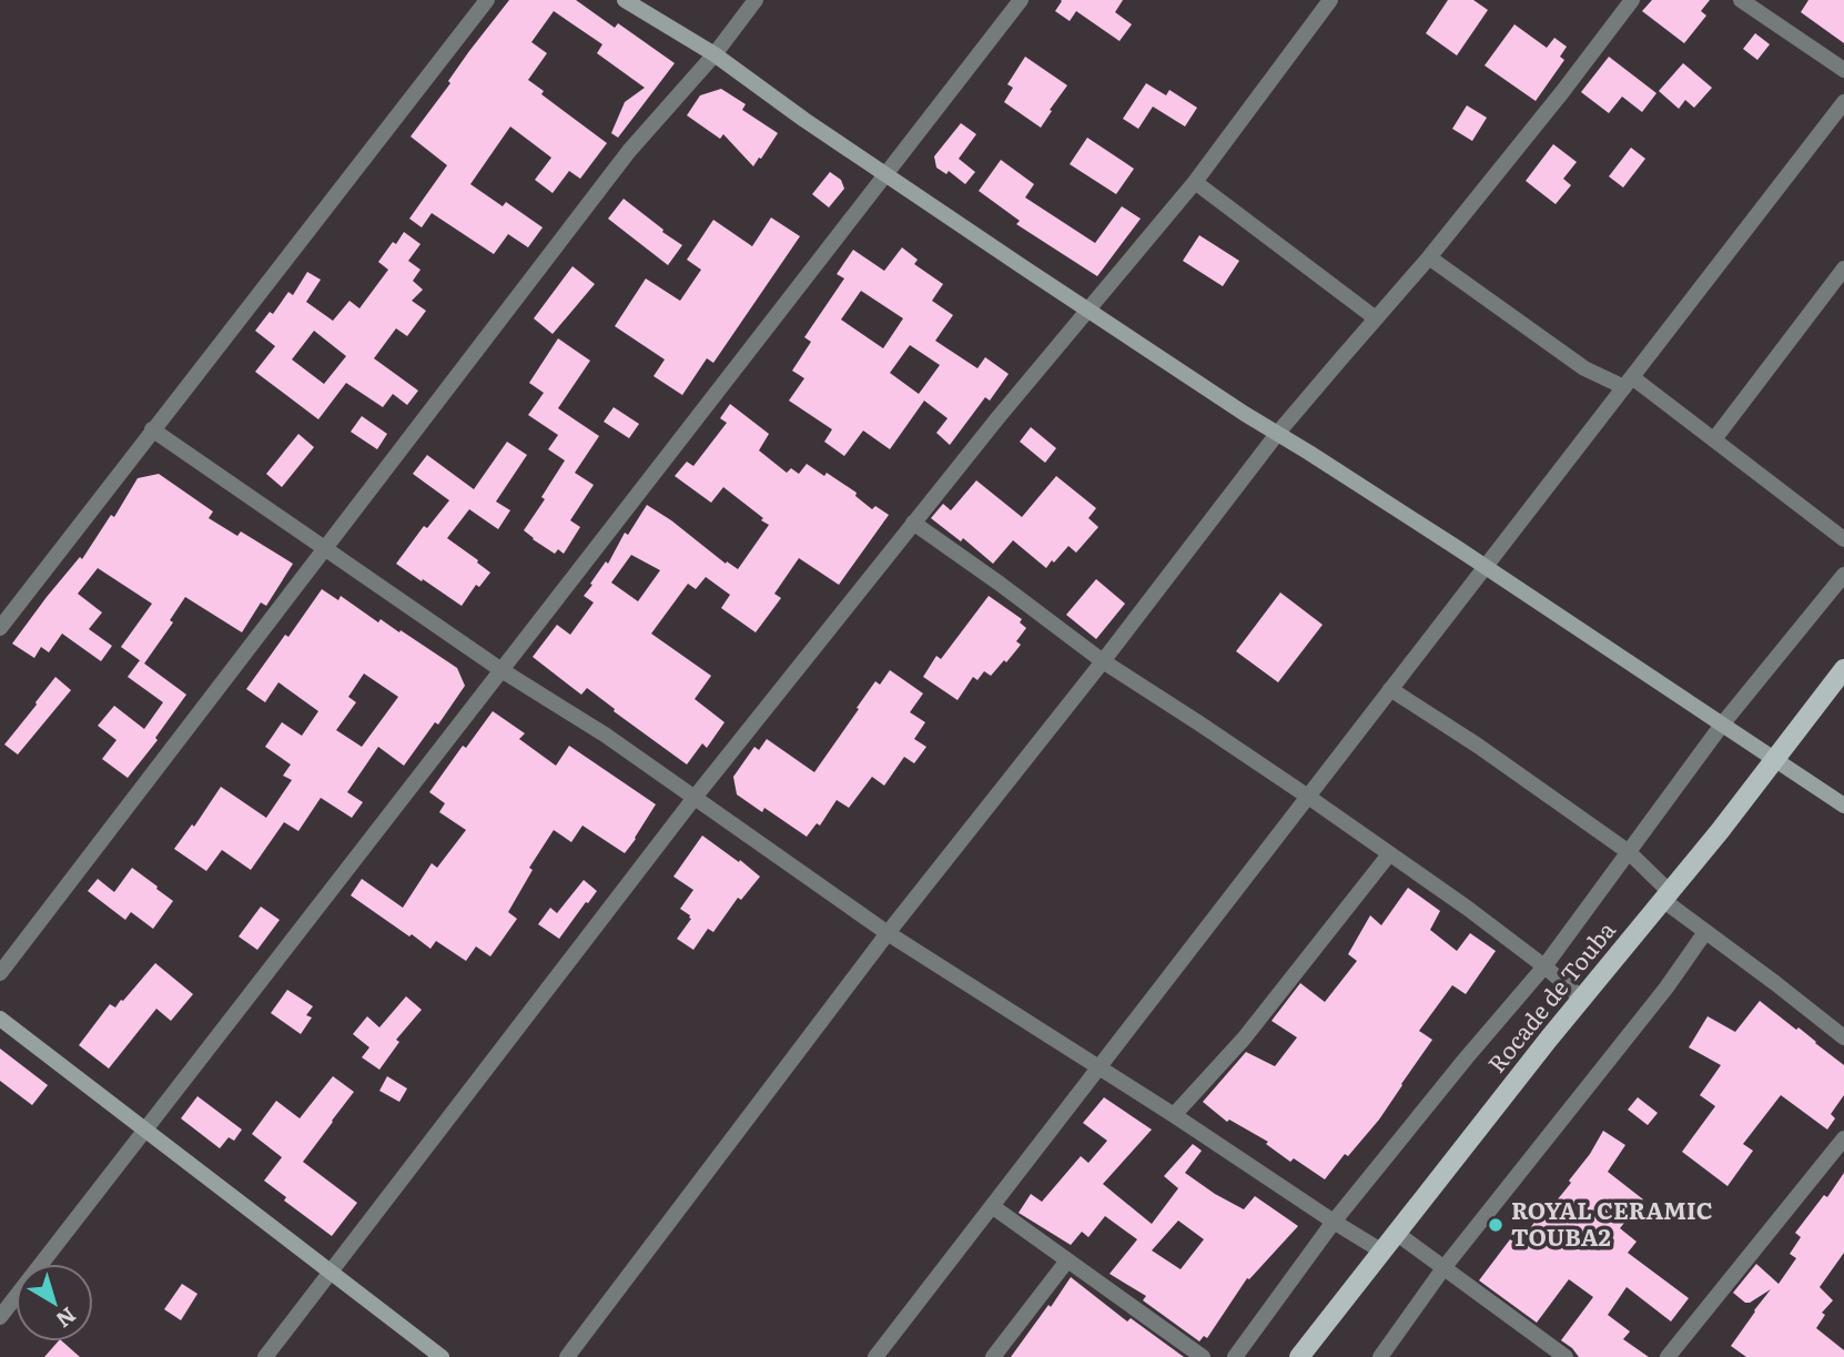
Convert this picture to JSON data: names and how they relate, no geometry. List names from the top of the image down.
{
  "streets": {
    "main road": ["Rocade de Touba"]
  },
  "places": ["ROYAL CERAMIC TOUBA2"],
  "north": "bottom right"
}
